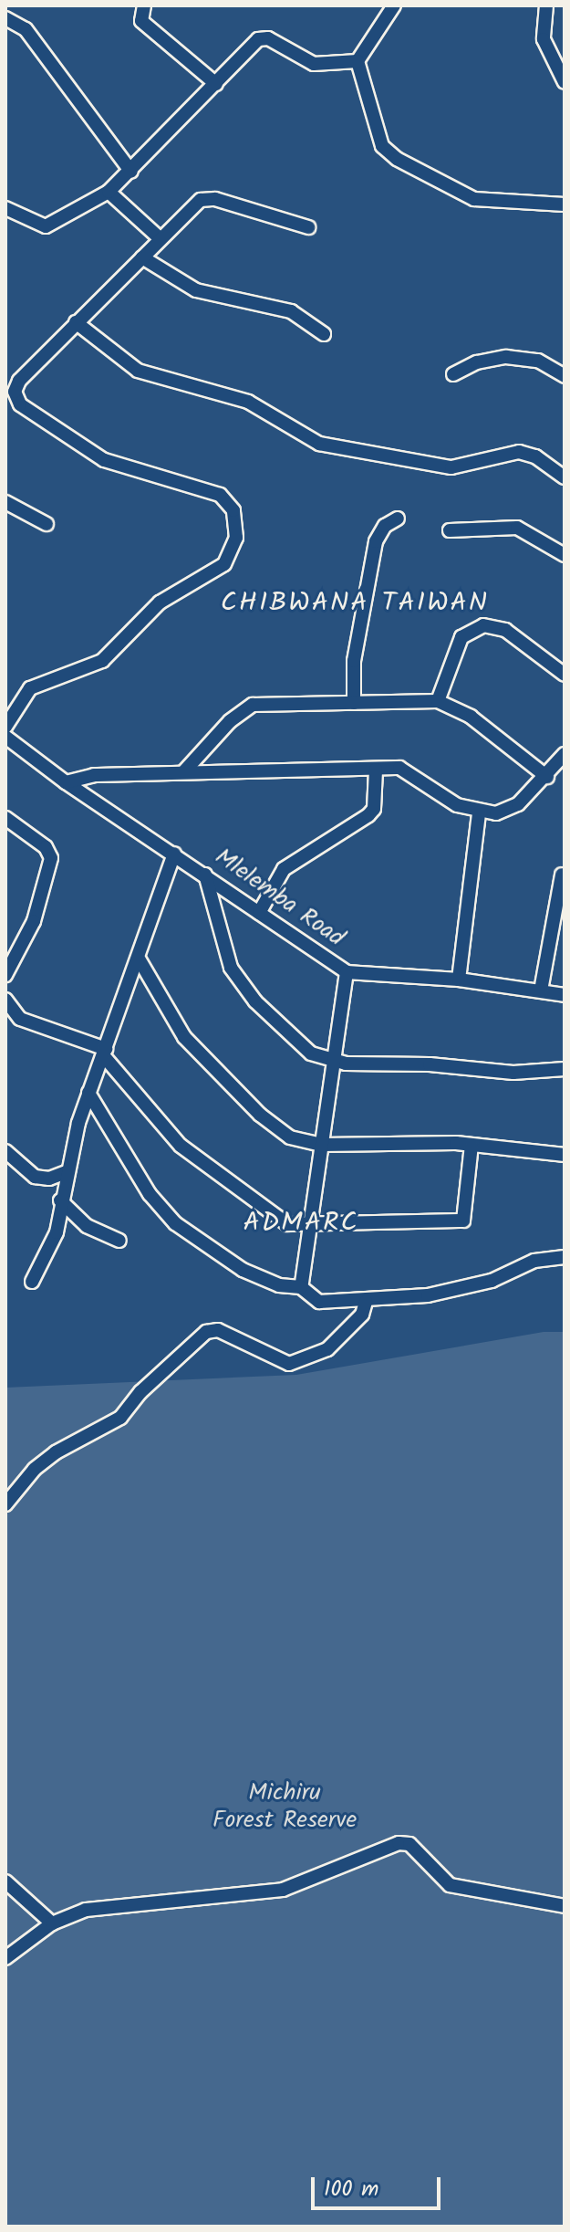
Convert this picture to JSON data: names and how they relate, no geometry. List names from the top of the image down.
{
  "streets": {
    "street": ["Mlelemba Road"]
  },
  "districts": ["CHIBWANA TAIWAN", "ADMARC"],
  "parks": ["Michiru Forest Reserve"],
  "scale_bar": "100 m"
}
